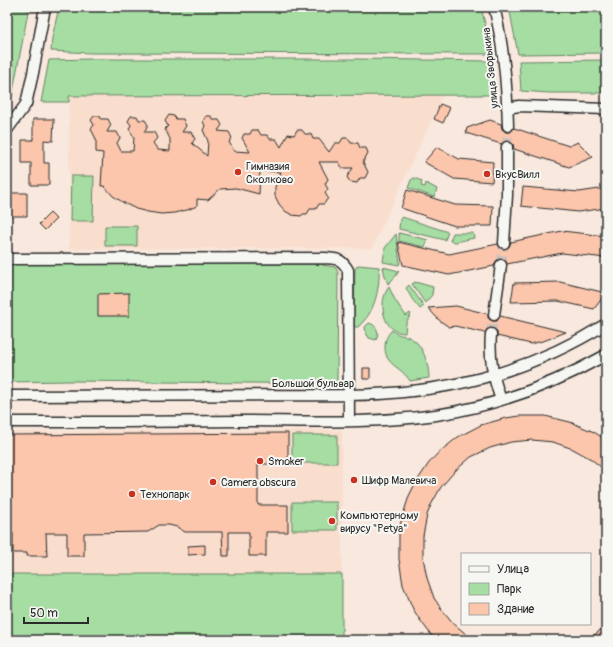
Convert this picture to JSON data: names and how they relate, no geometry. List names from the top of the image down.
{
  "streets": {
    "street": ["улица Зворыкина", "Большой бульвар"]
  },
  "places": [
    "Гимназия Сколково",
    "ВкусВилл",
    "Smoker",
    "Шифр Малевича",
    "Camera obscura",
    "Технопарк",
    "Компьютерному вирусу \"Petya\""
  ],
  "legend": ["Улица", "Парк", "Здание"],
  "scale_bar": "50 m"
}
